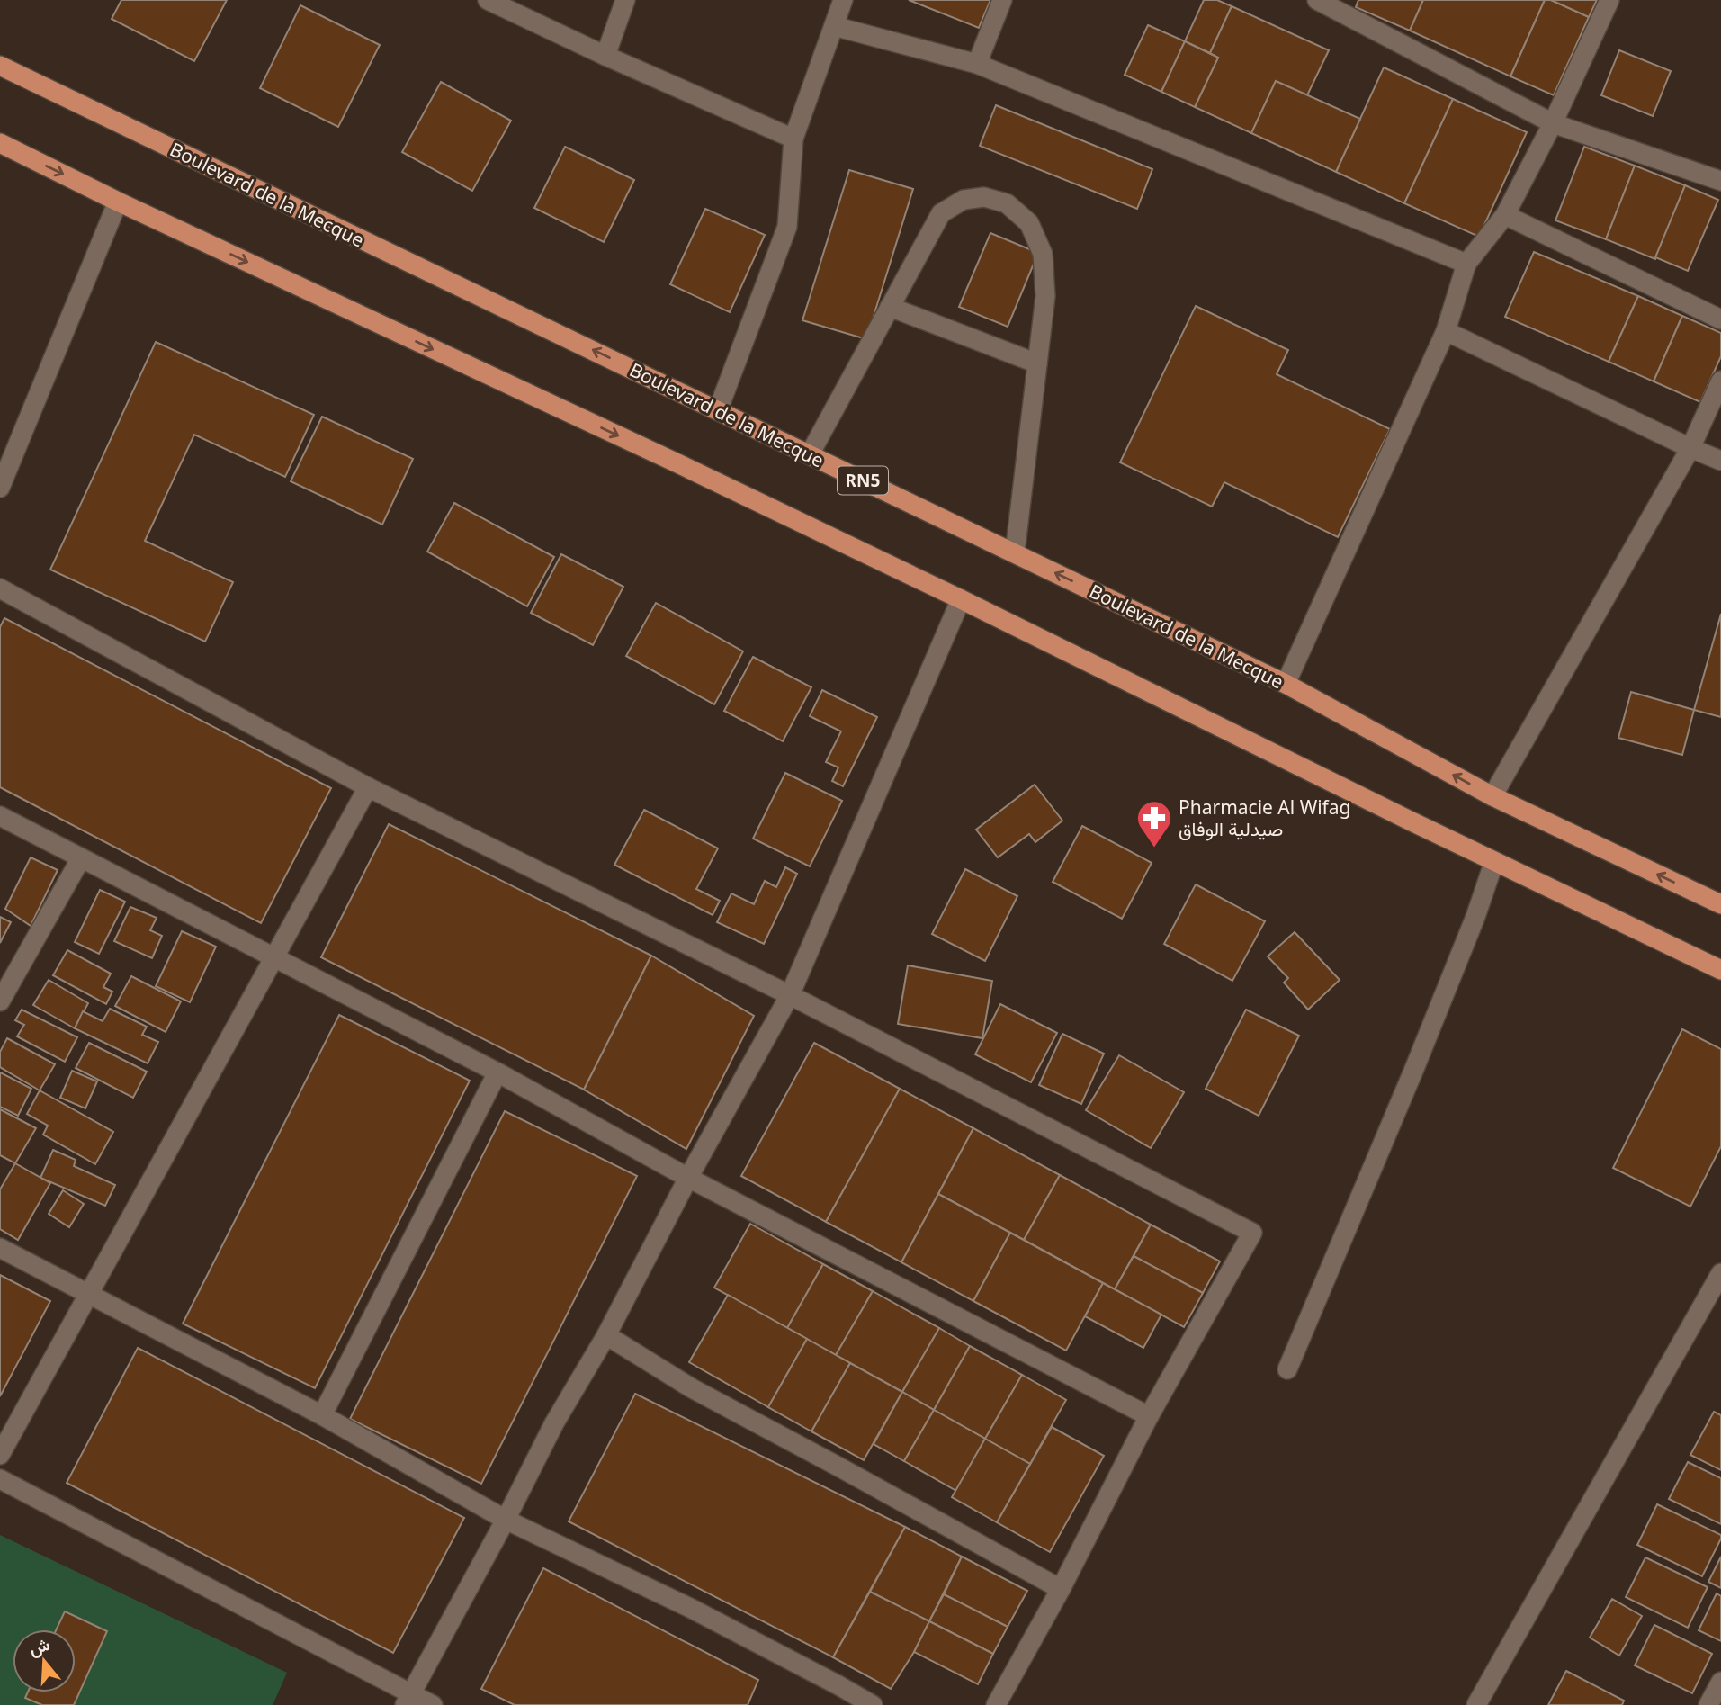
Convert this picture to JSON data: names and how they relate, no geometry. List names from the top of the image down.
{
  "streets": {
    "main road": ["Boulevard de la Mecque", "RN5"]
  },
  "places": {
    "pharmacy": ["Pharmacie Al Wifag صيدلية الوفاق"]
  },
  "north": "top"
}
